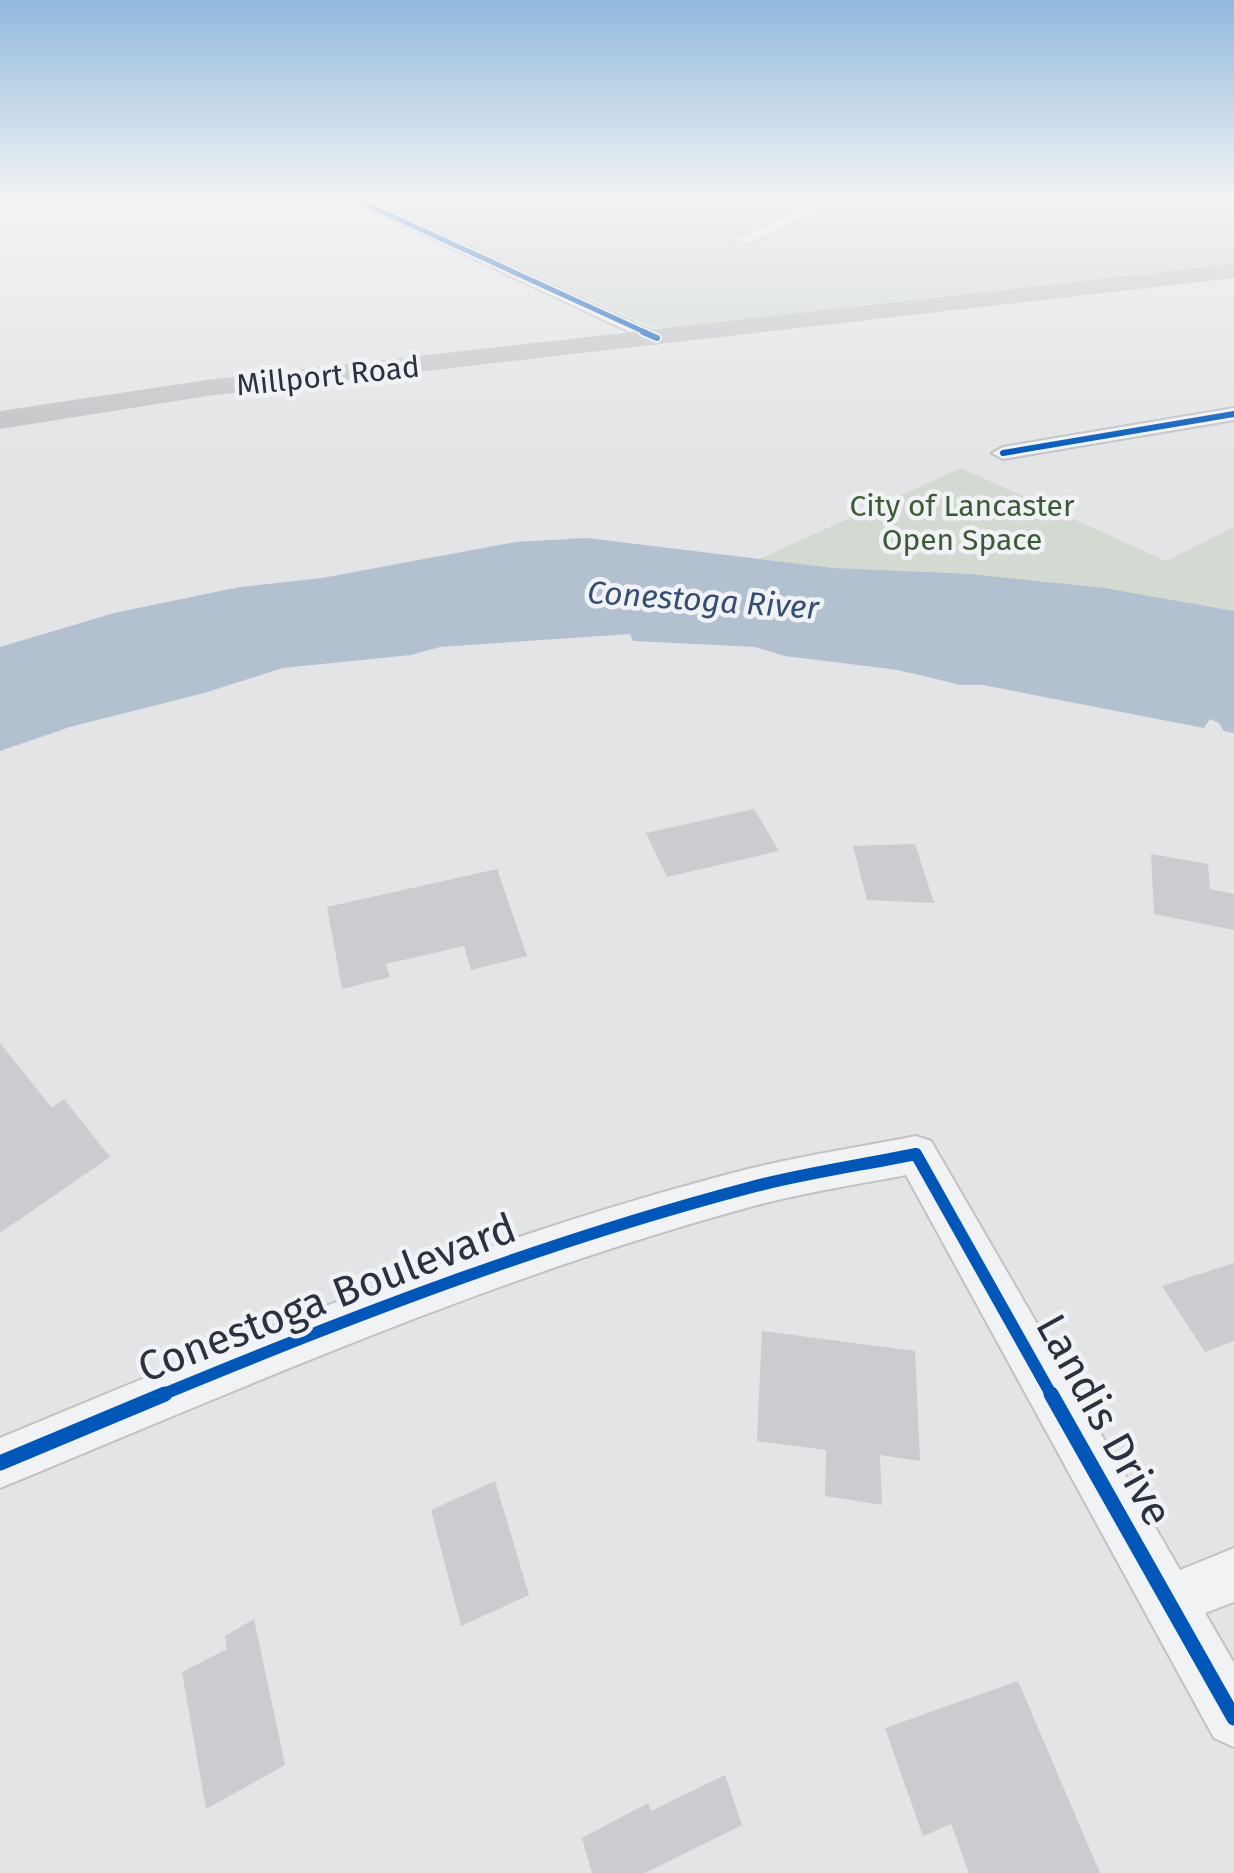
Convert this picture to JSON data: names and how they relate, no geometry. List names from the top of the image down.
{
  "streets": {
    "main road": ["Millport Road"],
    "street": ["Conestoga Boulevard", "Landis Drive"]
  },
  "crossings": [
    ["Conestoga Boulevard", "Landis Drive"]
  ],
  "water": ["Conestoga River"],
  "parks": ["City of Lancaster Open Space"]
}
